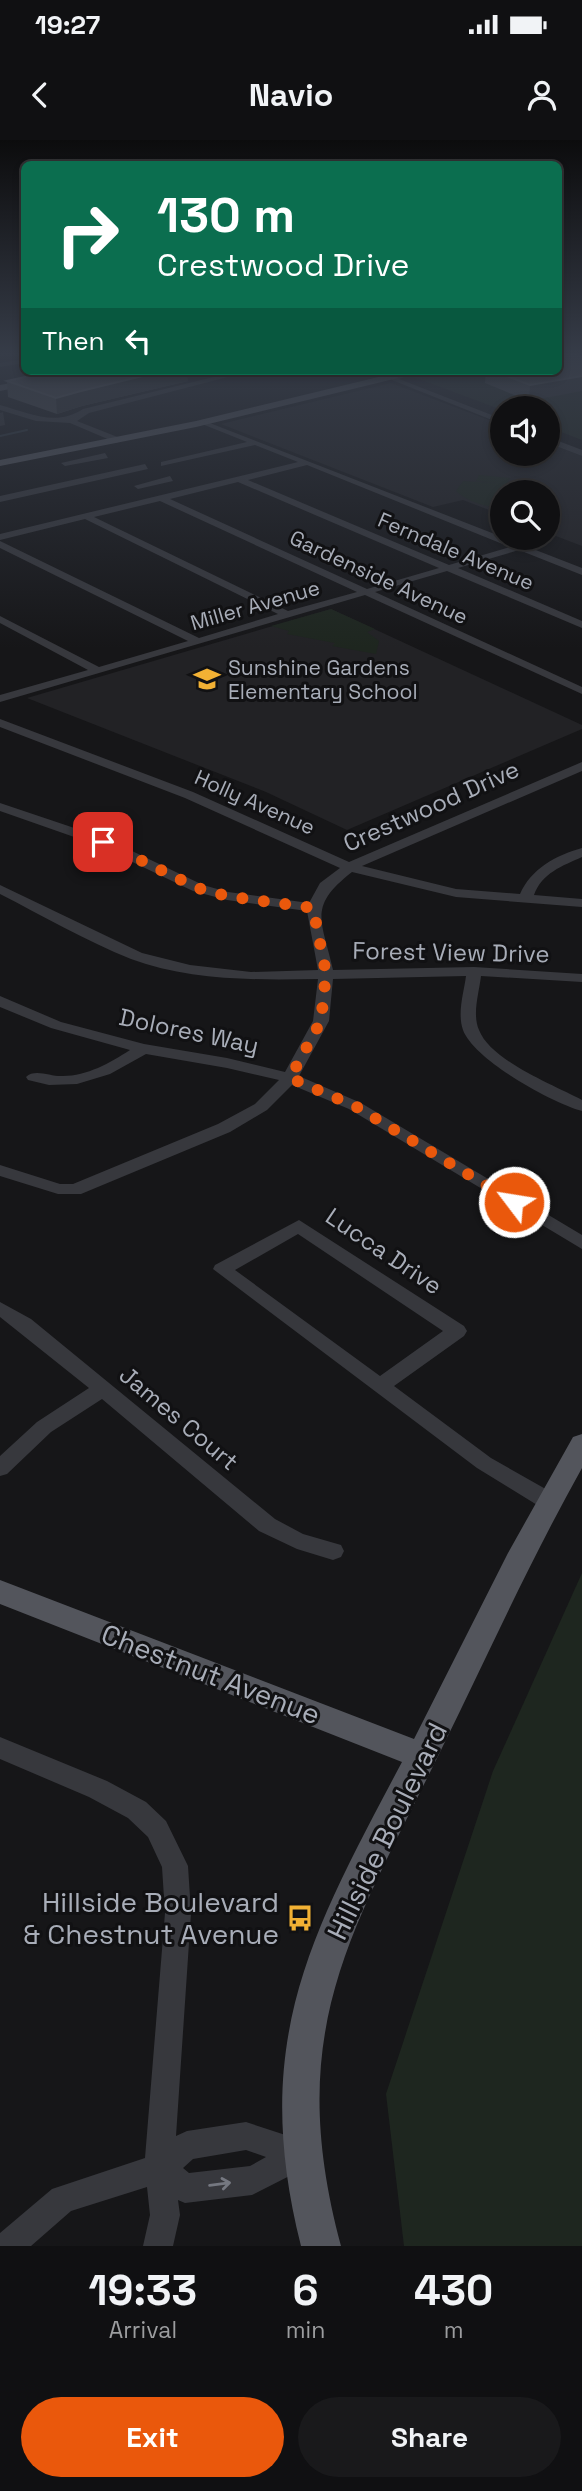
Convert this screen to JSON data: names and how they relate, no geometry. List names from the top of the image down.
{
  "streets": {
    "main road": ["Chestnut Avenue", "Hillside Boulevard"],
    "street": [
      "Ferndale Avenue",
      "Gardenside Avenue",
      "Miller Avenue",
      "Holly Avenue",
      "Crestwood Drive",
      "Forest View Drive",
      "Dolores Way",
      "Lucca Drive",
      "James Court"
    ]
  },
  "crossings": [
    ["Ferndale Avenue", "Miller Avenue"],
    ["Gardenside Avenue", "Miller Avenue"],
    ["Holly Avenue", "Crestwood Drive"],
    ["Lucca Drive", "Hillside Boulevard"],
    ["Chestnut Avenue", "Hillside Boulevard"]
  ],
  "places": {
    "school or university": ["Sunshine Gardens Elementary School"],
    "bus stop": ["Hillside Boulevard & Chestnut Avenue"]
  },
  "page": {
    "status": "19:27",
    "header": "Navio",
    "turn": ["130 m", "Crestwood Drive"],
    "then": "Then",
    "eta": [
      "19:33",
      "Arrival",
      "6",
      "min",
      "430",
      "m"
    ],
    "buttons": ["Exit", "Share"]
  }
}
